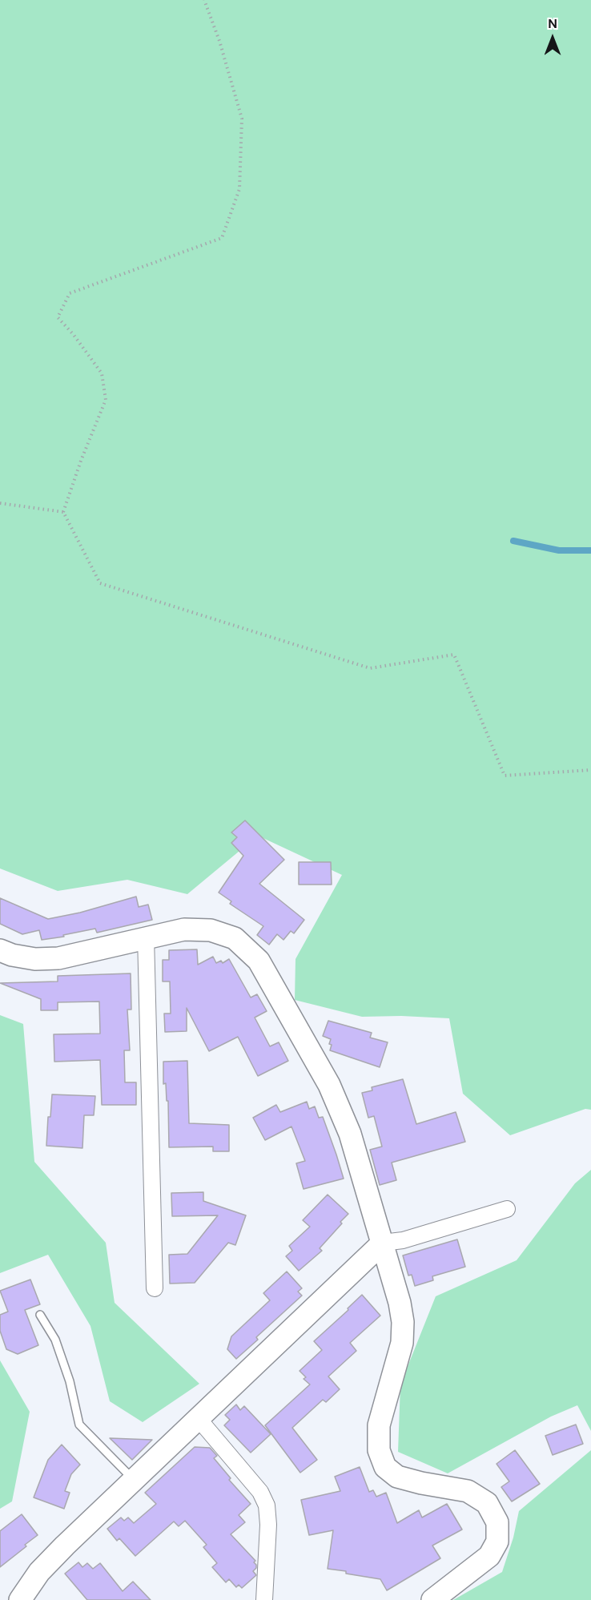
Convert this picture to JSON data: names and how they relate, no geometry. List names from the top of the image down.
{
  "north": "top"
}
